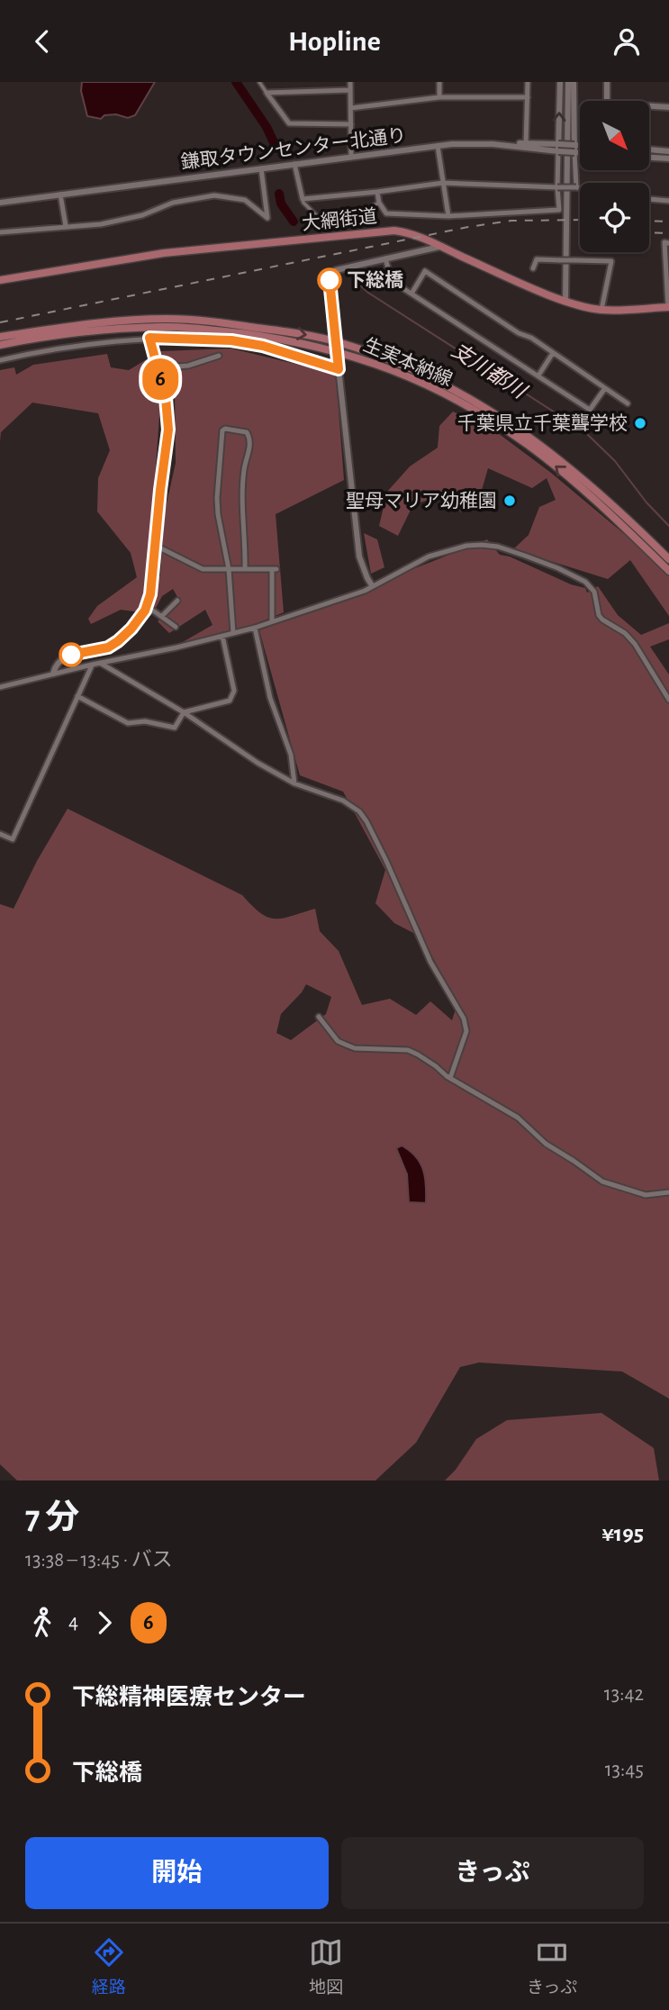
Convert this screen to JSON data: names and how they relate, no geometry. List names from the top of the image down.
{
  "streets": {
    "main road": ["大網街道", "生実本納線"],
    "street": ["鎌取タウンセンター北通り"]
  },
  "water": ["支川都川"],
  "places": ["下総橋", "千葉県立千葉聾学校", "聖母マリア幼稚園"],
  "lines": ["bus line 6"],
  "north": "bottom right",
  "page": {
    "header": "Hopline",
    "on_map": "6",
    "heading": ["7 分", "13:38 – 13:45 · バス", "¥195"],
    "legs": ["4", "6"],
    "list": [
      {
        "name": "下総精神医療センター",
        "value": "13:42"
      },
      {
        "name": "下総橋",
        "value": "13:45"
      }
    ],
    "buttons": ["開始", "きっぷ"],
    "tabs": ["経路", "地図", "きっぷ"]
  }
}
